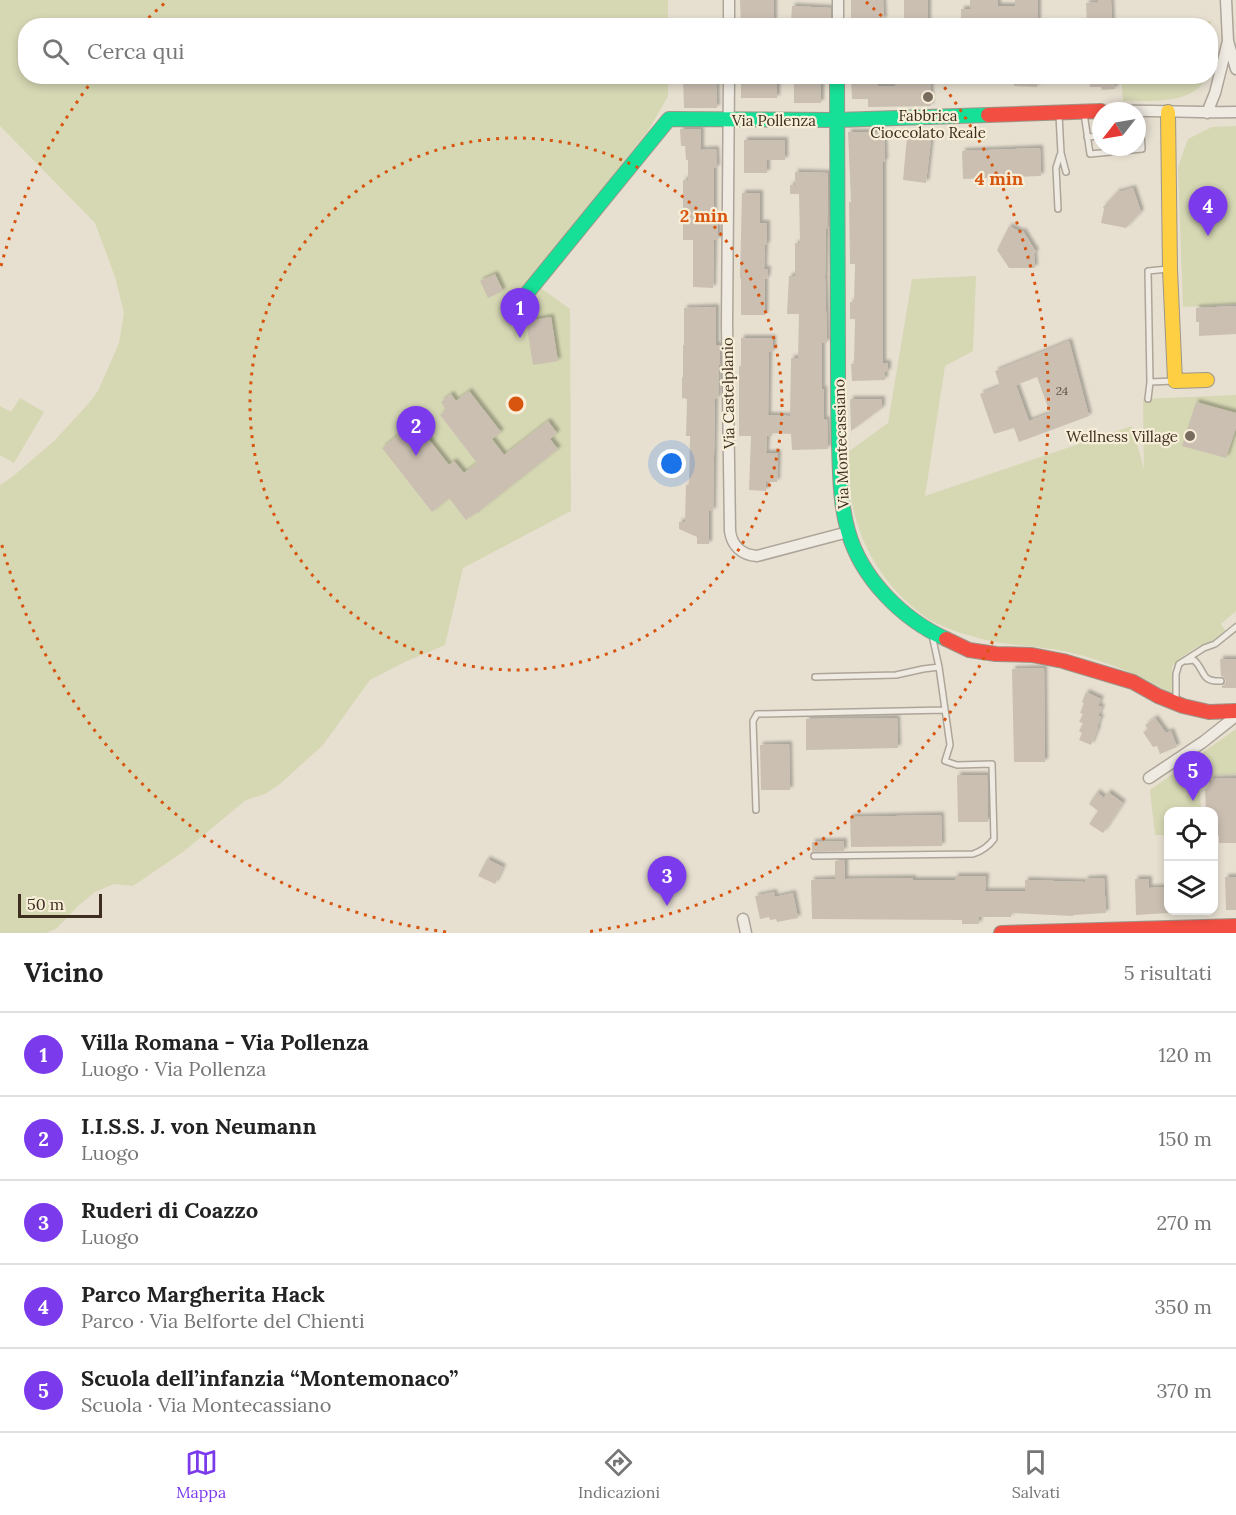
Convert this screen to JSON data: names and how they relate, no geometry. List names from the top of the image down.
{
  "streets": {
    "street": ["Via Pollenza", "Via Castelplanio", "Via Montecassiano"]
  },
  "crossings": [
    ["Via Pollenza", "Via Castelplanio"],
    ["Via Pollenza", "Via Montecassiano"],
    ["Via Castelplanio", "Via Montecassiano"]
  ],
  "places": ["Fabbrica Cioccolato Reale", "Wellness Village"],
  "house_numbers": ["24"],
  "scale_bar": "50 m",
  "north": "bottom left",
  "page": {
    "search": "Cerca qui",
    "pins": [
      "4",
      "1",
      "2",
      "5",
      "3"
    ],
    "scale": "50 m",
    "heading": ["Vicino", "5 risultati"],
    "list": [
      {
        "mark": "1",
        "name": "Villa Romana - Via Pollenza",
        "note": "Luogo · Via Pollenza",
        "value": "120 m"
      },
      {
        "mark": "2",
        "name": "I.I.S.S. J. von Neumann",
        "note": "Luogo",
        "value": "150 m"
      },
      {
        "mark": "3",
        "name": "Ruderi di Coazzo",
        "note": "Luogo",
        "value": "270 m"
      },
      {
        "mark": "4",
        "name": "Parco Margherita Hack",
        "note": "Parco · Via Belforte del Chienti",
        "value": "350 m"
      },
      {
        "mark": "5",
        "name": "Scuola dell’infanzia “Montemonaco”",
        "note": "Scuola · Via Montecassiano",
        "value": "370 m"
      }
    ],
    "nav": ["Mappa", "Indicazioni", "Salvati"]
  },
  "rings": ["4 min", "2 min"]
}
